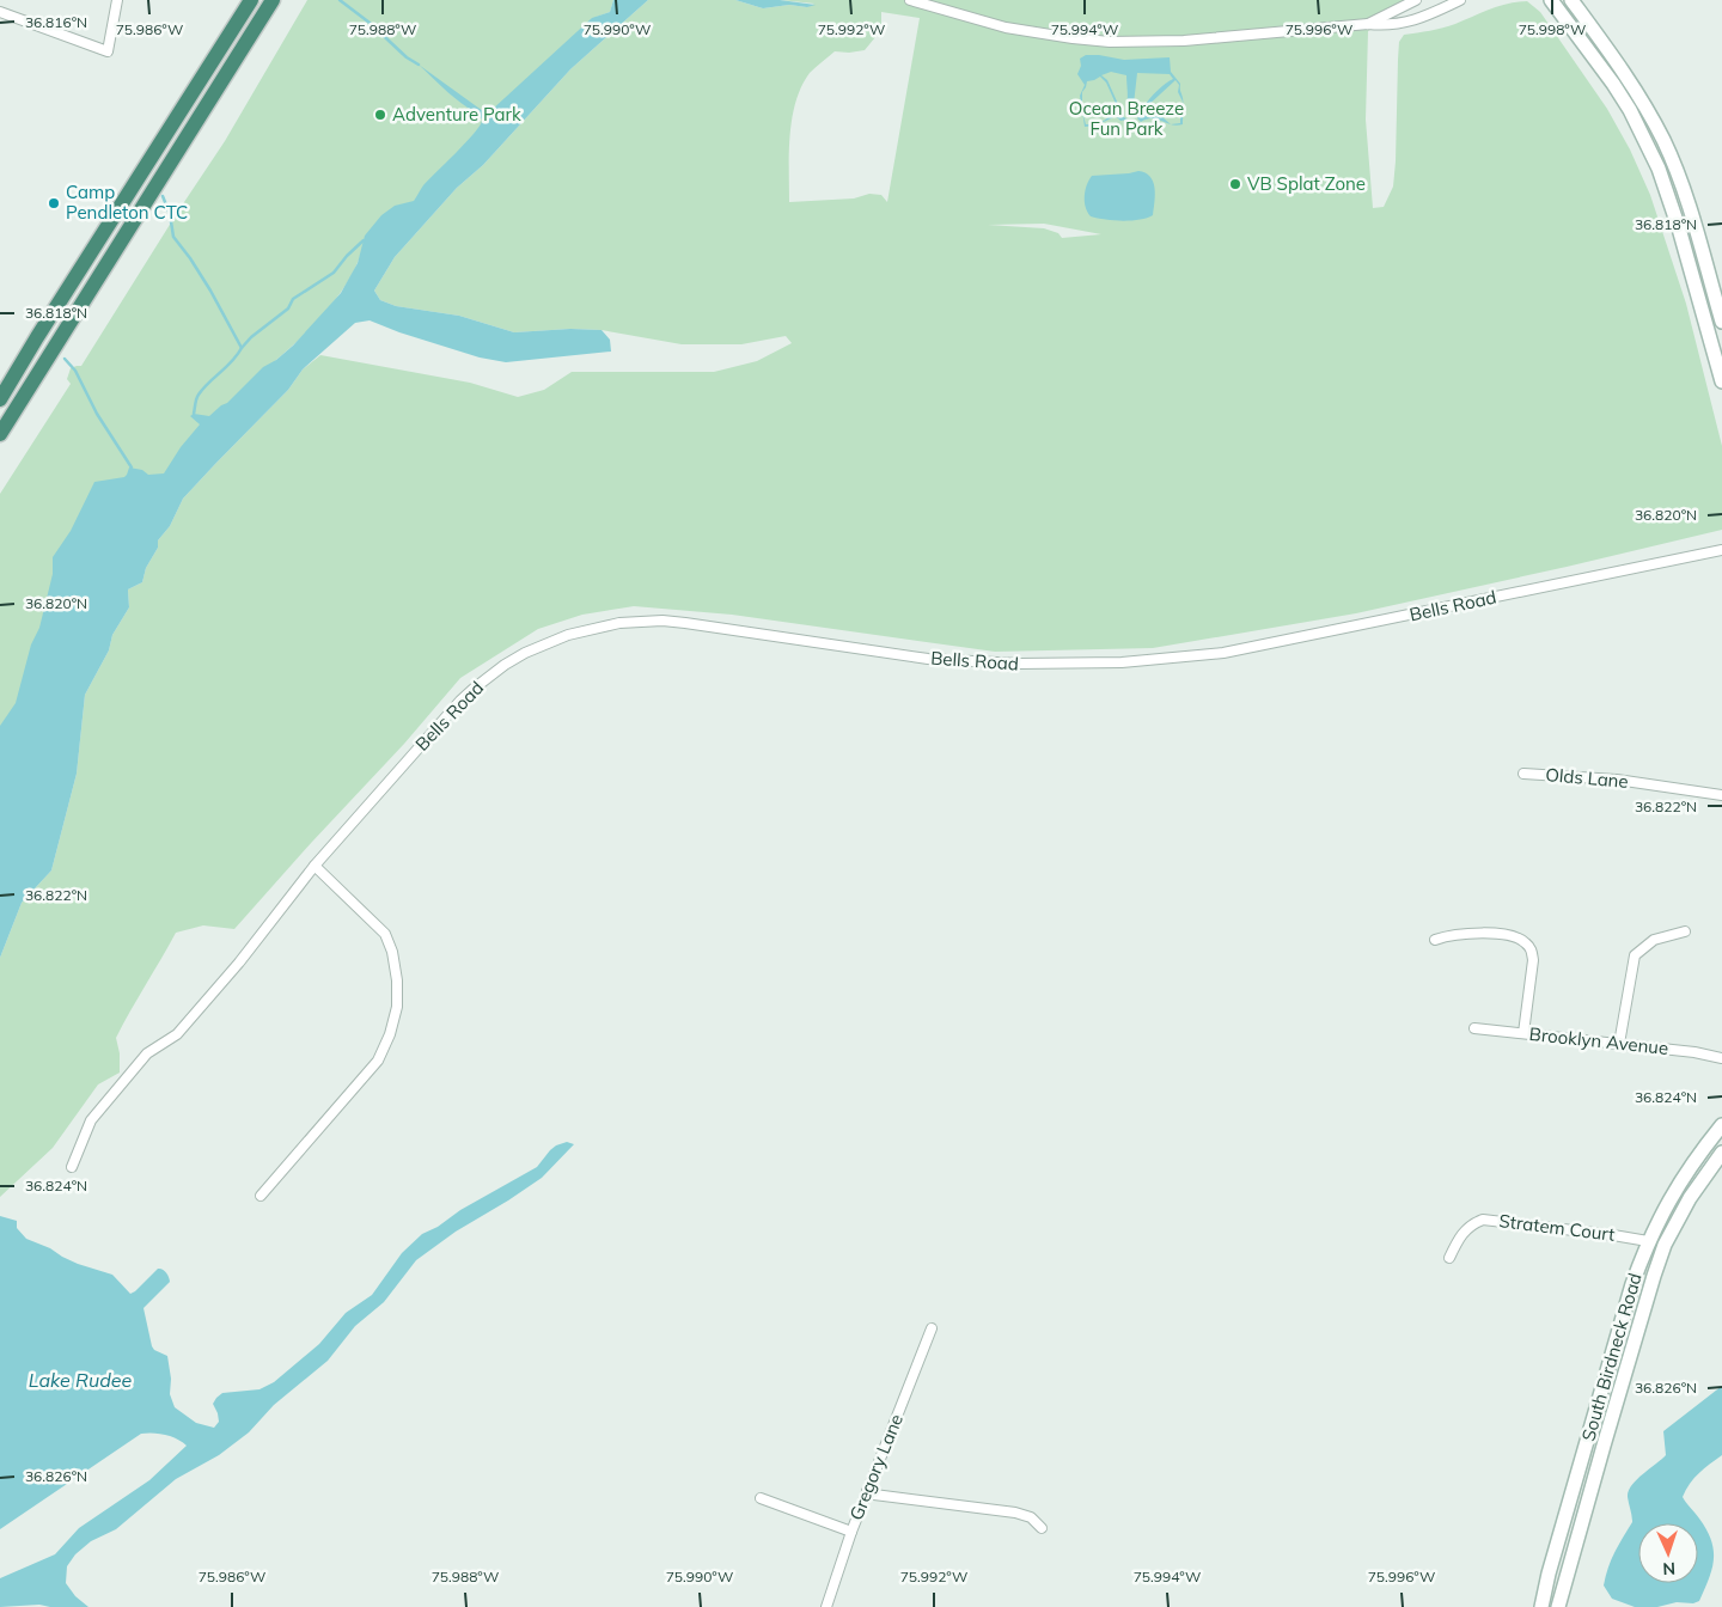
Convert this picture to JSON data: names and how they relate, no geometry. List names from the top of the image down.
{
  "streets": {
    "main road": ["South Birdneck Road"],
    "street": [
      "Bells Road",
      "Olds Lane",
      "Brooklyn Avenue",
      "Stratem Court",
      "Gregory Lane"
    ]
  },
  "crossings": [
    ["Stratem Court", "South Birdneck Road"]
  ],
  "water": ["Lake Rudee"],
  "parks": ["Ocean Breeze Fun Park"],
  "places": ["Adventure Park", "VB Splat Zone", "Camp Pendleton CTC"],
  "north": "bottom",
  "coordinates": [
    "36.816°N",
    "75.986°W",
    "75.988°W",
    "75.990°W",
    "75.992°W",
    "75.994°W",
    "75.996°W",
    "75.998°W",
    "36.818°N",
    "36.820°N",
    "36.822°N",
    "36.824°N",
    "36.826°N"
  ]
}
